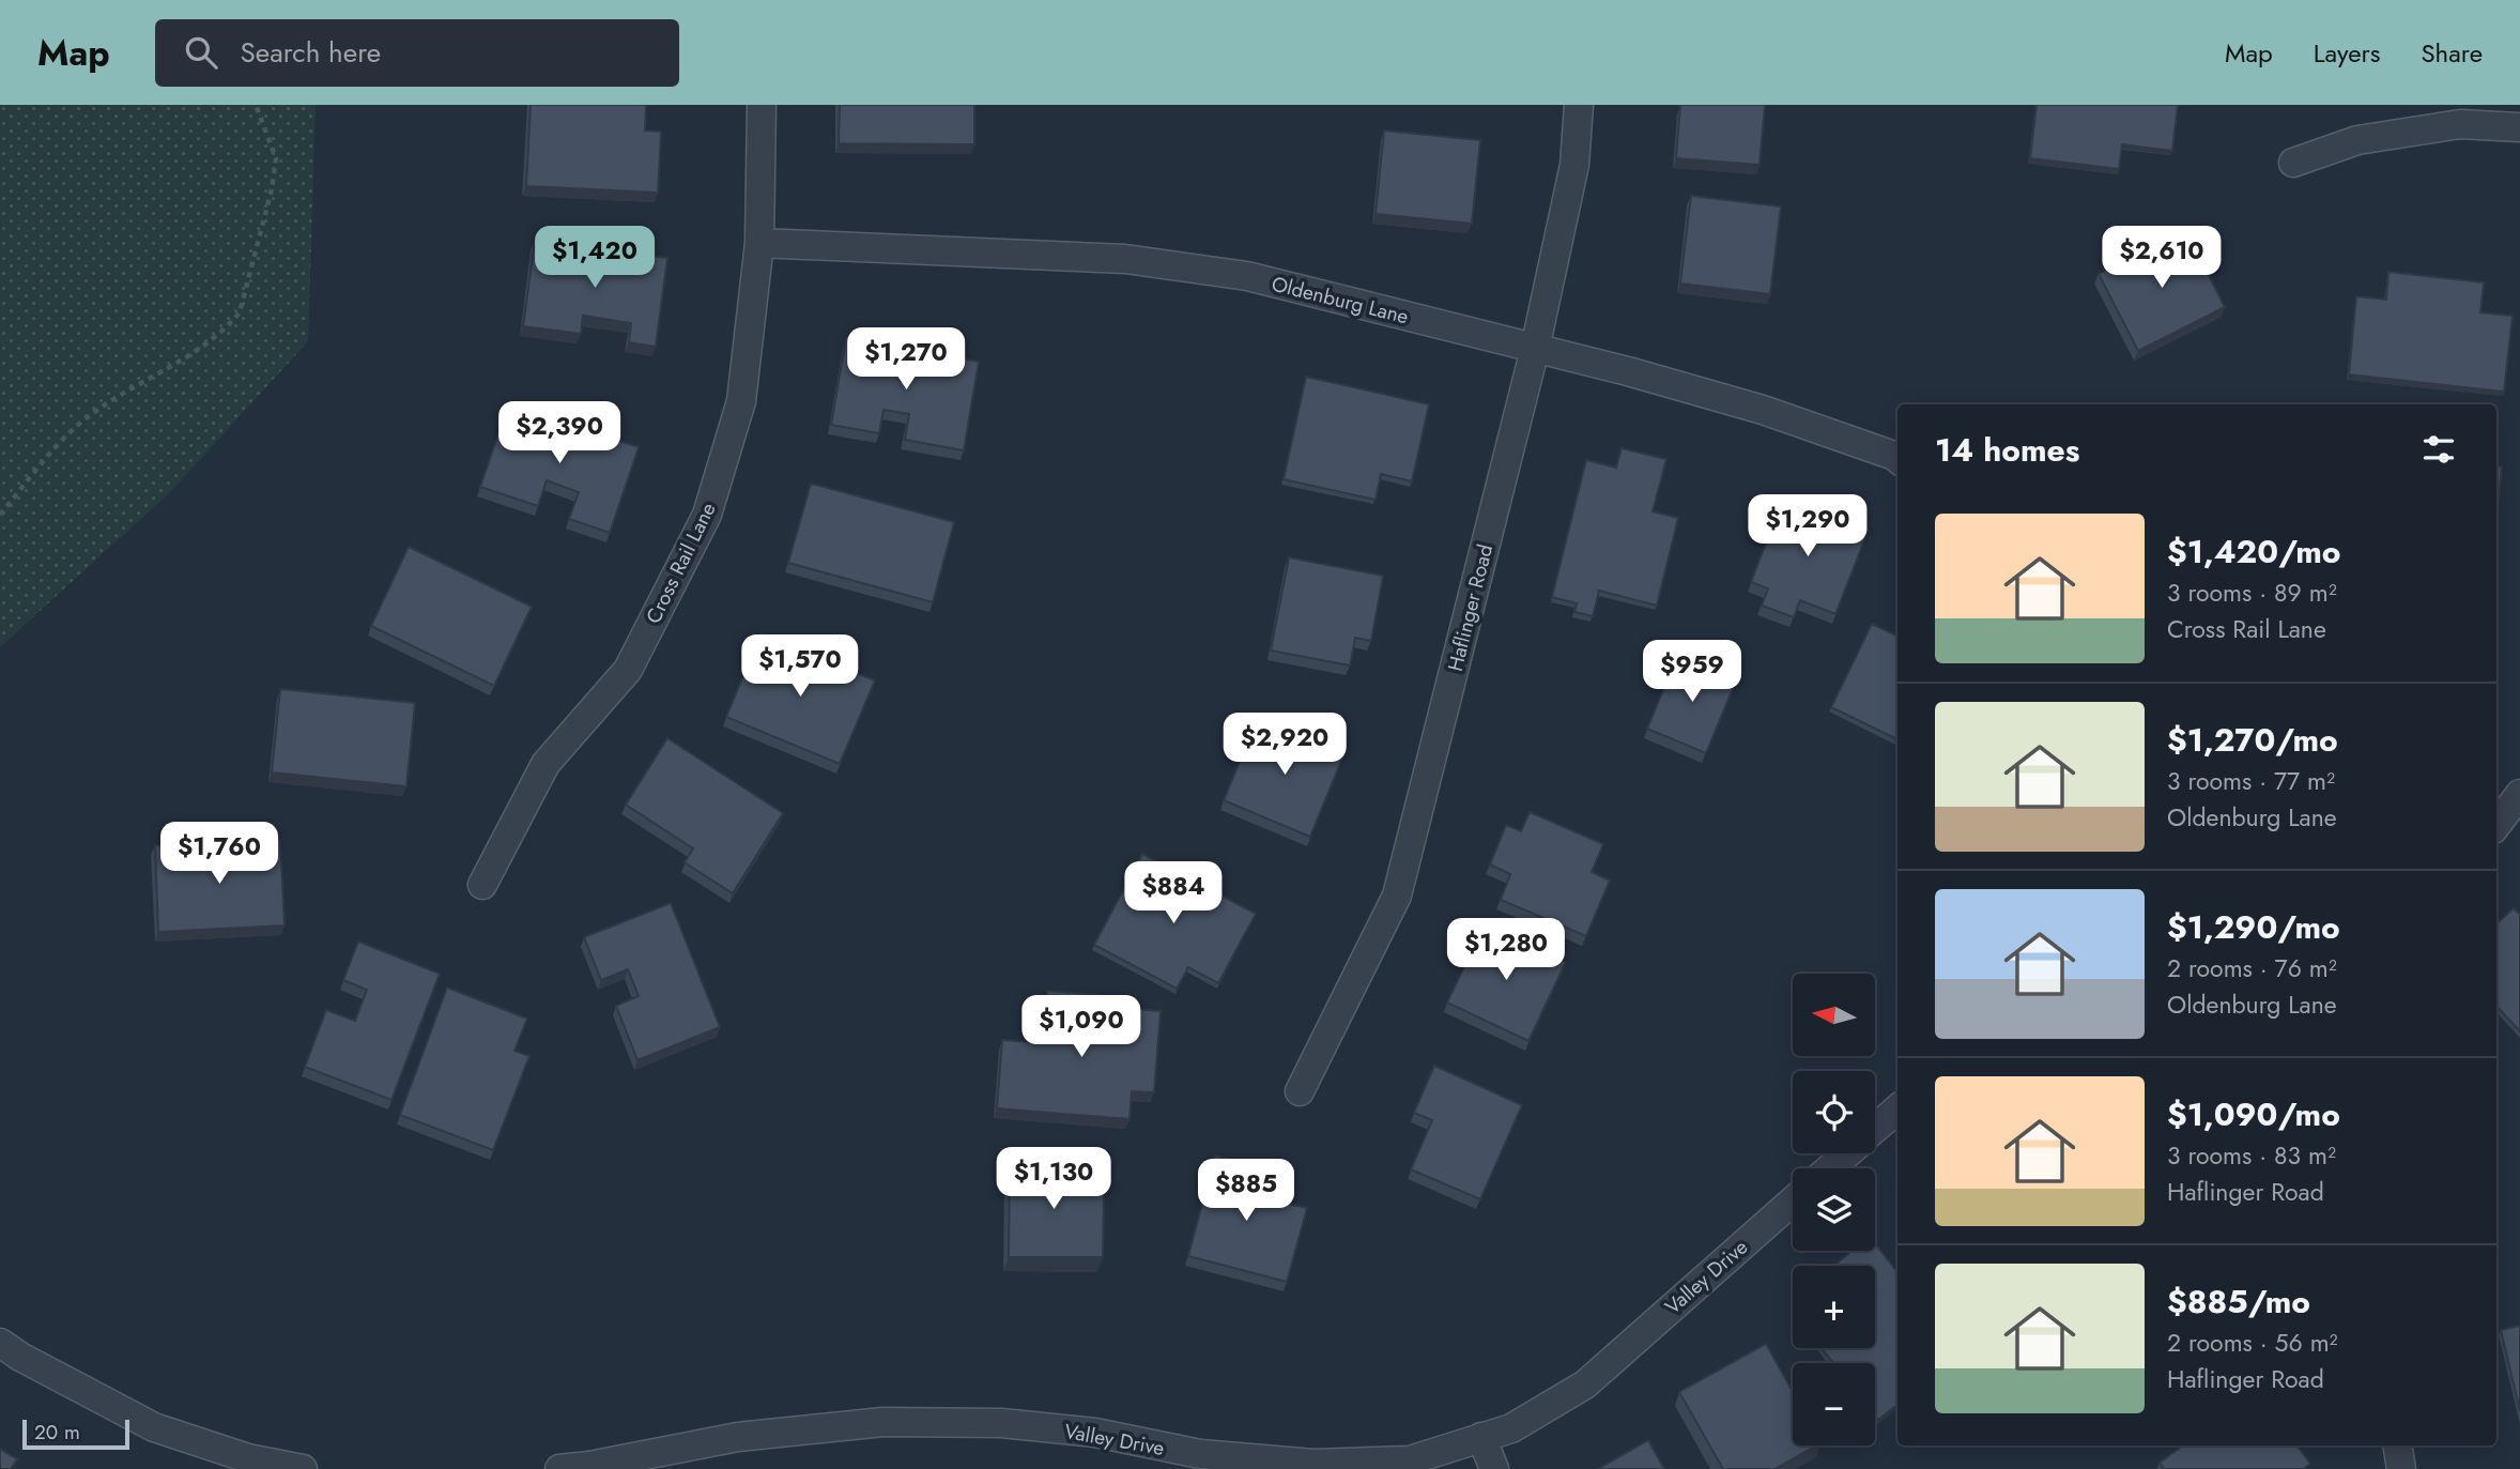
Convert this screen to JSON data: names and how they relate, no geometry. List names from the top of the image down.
{
  "streets": {
    "street": [
      "Oldenburg Lane",
      "Cross Rail Lane",
      "Haflinger Road",
      "Valley Drive"
    ]
  },
  "crossings": [
    ["Oldenburg Lane", "Cross Rail Lane"],
    ["Oldenburg Lane", "Haflinger Road"]
  ],
  "scale_bar": "20 m",
  "north": "left",
  "page": {
    "header": "Map",
    "search": "Search here",
    "nav": ["Map", "Layers", "Share"],
    "price": [
      "$1,420",
      "$2,610",
      "$1,270",
      "$2,390",
      "$1,290",
      "$1,570",
      "$959",
      "$2,920",
      "$1,760",
      "$884",
      "$1,280",
      "$1,090",
      "$1,130",
      "$885"
    ],
    "heading": "14 homes",
    "list": [
      {
        "name": "$1,420/mo",
        "note": "3 rooms · 89 m² · Cross Rail Lane"
      },
      {
        "name": "$1,270/mo",
        "note": "3 rooms · 77 m² · Oldenburg Lane"
      },
      {
        "name": "$1,290/mo",
        "note": "2 rooms · 76 m² · Oldenburg Lane"
      },
      {
        "name": "$1,090/mo",
        "note": "3 rooms · 83 m² · Haflinger Road"
      },
      {
        "name": "$885/mo",
        "note": "2 rooms · 56 m² · Haflinger Road"
      }
    ],
    "map_buttons": ["+", "−"],
    "scale": "20 m"
  }
}
